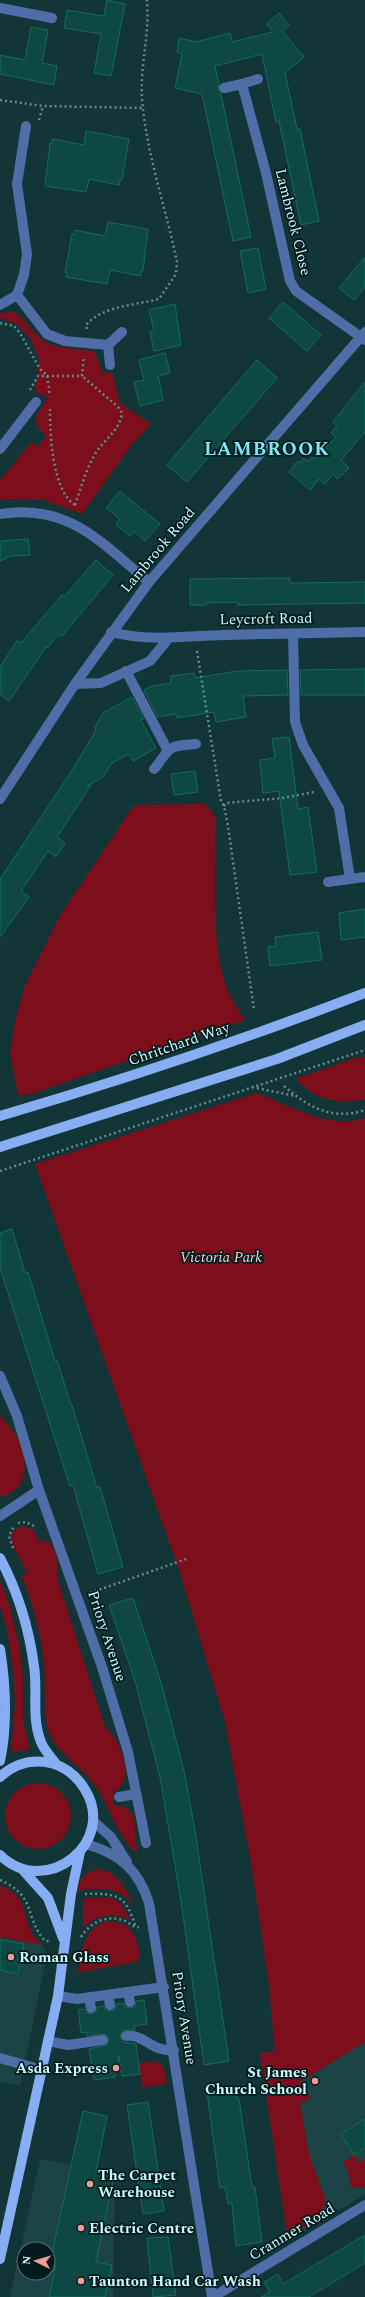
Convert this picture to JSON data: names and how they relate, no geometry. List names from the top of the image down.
{
  "streets": {
    "main road": ["Chritchard Way"],
    "street": [
      "Lambrook Close",
      "Lambrook Road",
      "Leycroft Road",
      "Priory Avenue",
      "Cranmer Road"
    ]
  },
  "crossings": [
    ["Lambrook Close", "Lambrook Road"],
    ["Lambrook Road", "Leycroft Road"],
    ["Priory Avenue", "Cranmer Road"]
  ],
  "districts": ["LAMBROOK"],
  "parks": ["Victoria Park"],
  "places": [
    "Roman Glass",
    "Asda Express",
    "St James Church School",
    "The Carpet Warehouse",
    "Electric Centre",
    "Taunton Hand Car Wash"
  ],
  "north": "left"
}
